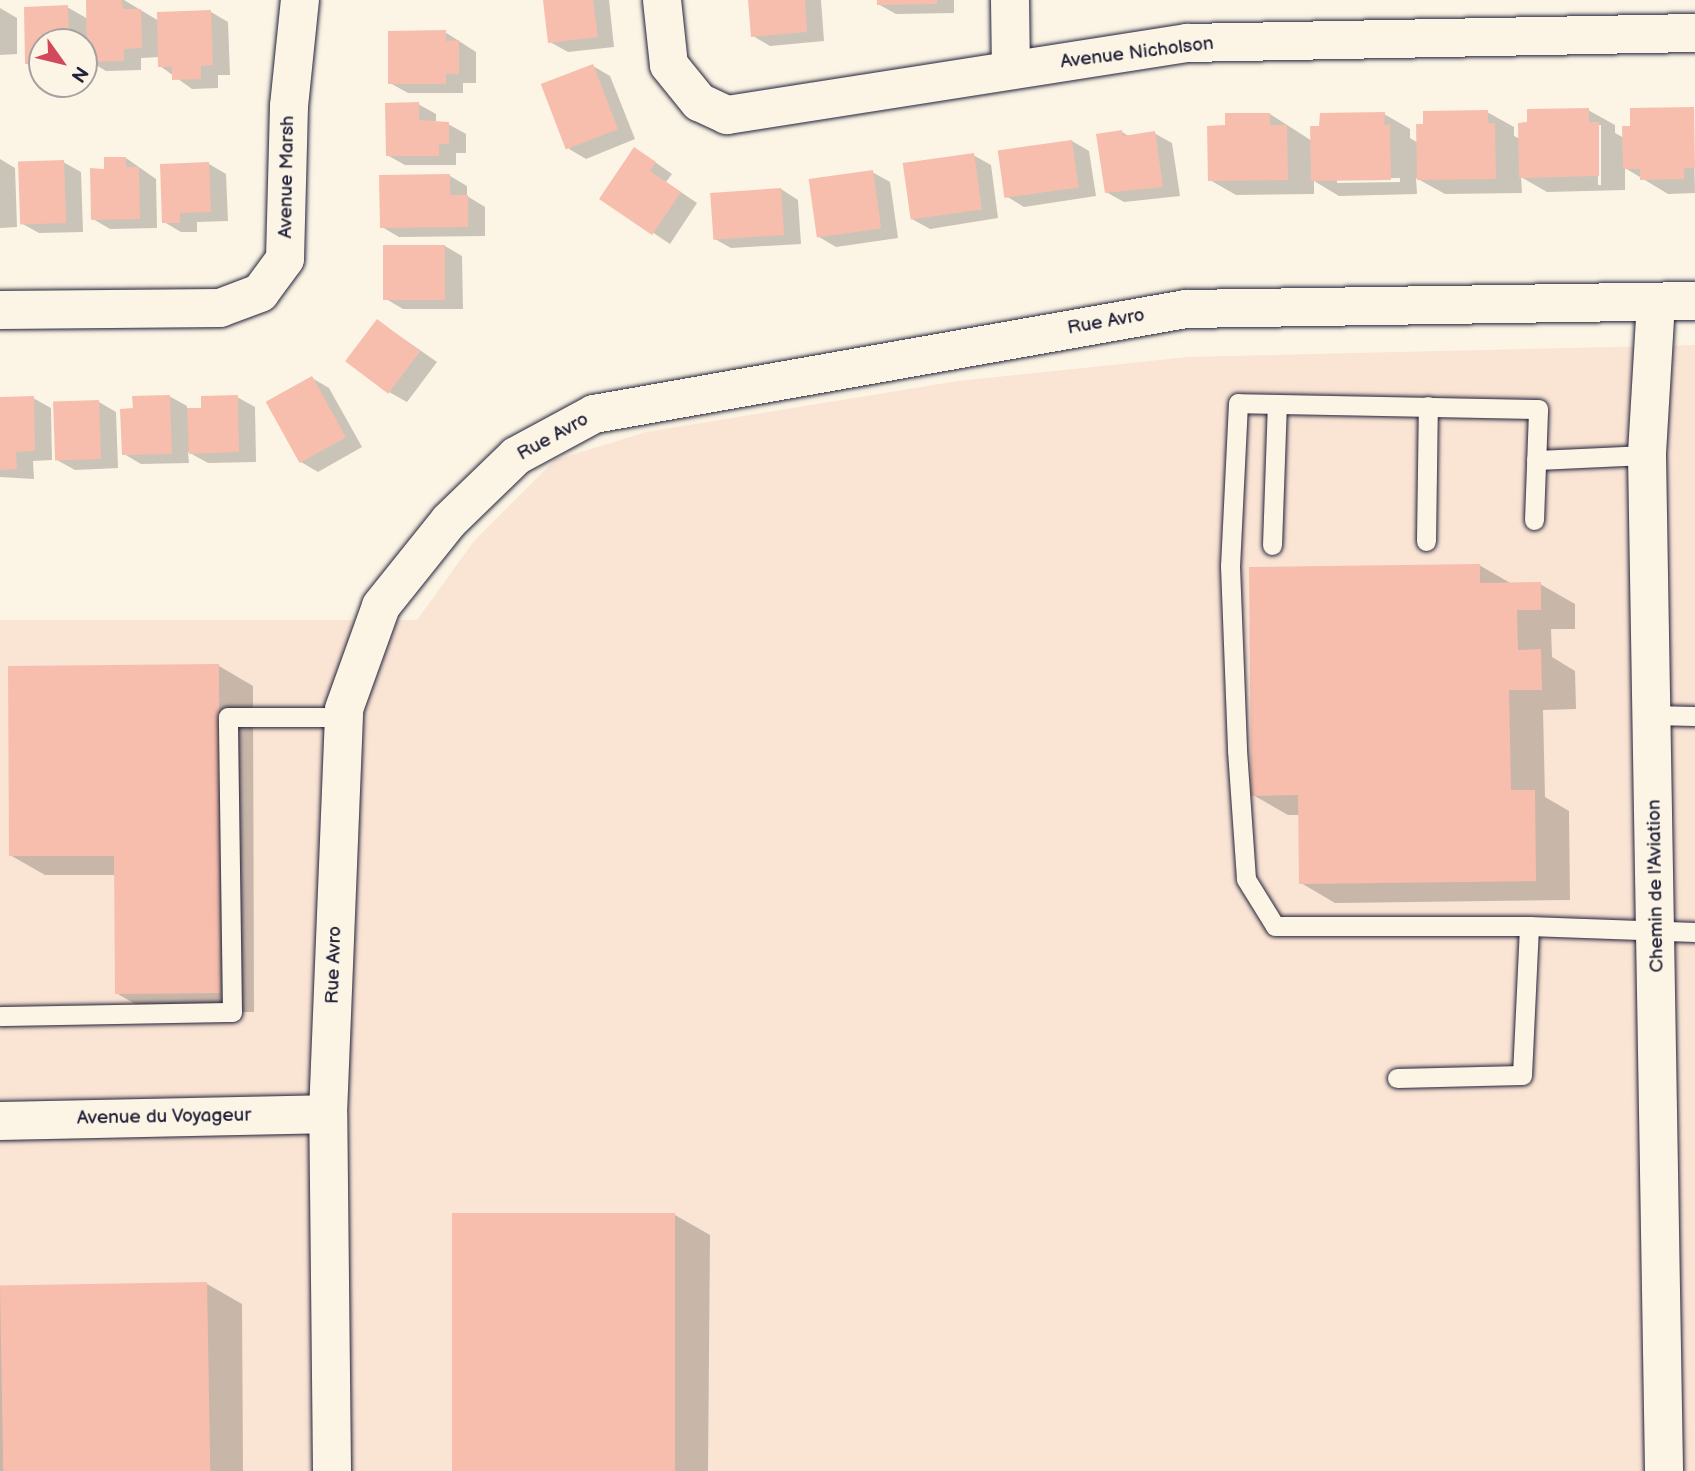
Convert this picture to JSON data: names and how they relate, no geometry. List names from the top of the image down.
{
  "streets": {
    "street": [
      "Avenue Nicholson",
      "Avenue Marsh",
      "Rue Avro",
      "Chemin de l'Aviation",
      "Avenue du Voyageur"
    ]
  },
  "crossings": [
    ["Rue Avro", "Chemin de l'Aviation"],
    ["Rue Avro", "Avenue du Voyageur"]
  ],
  "north": "bottom right"
}
